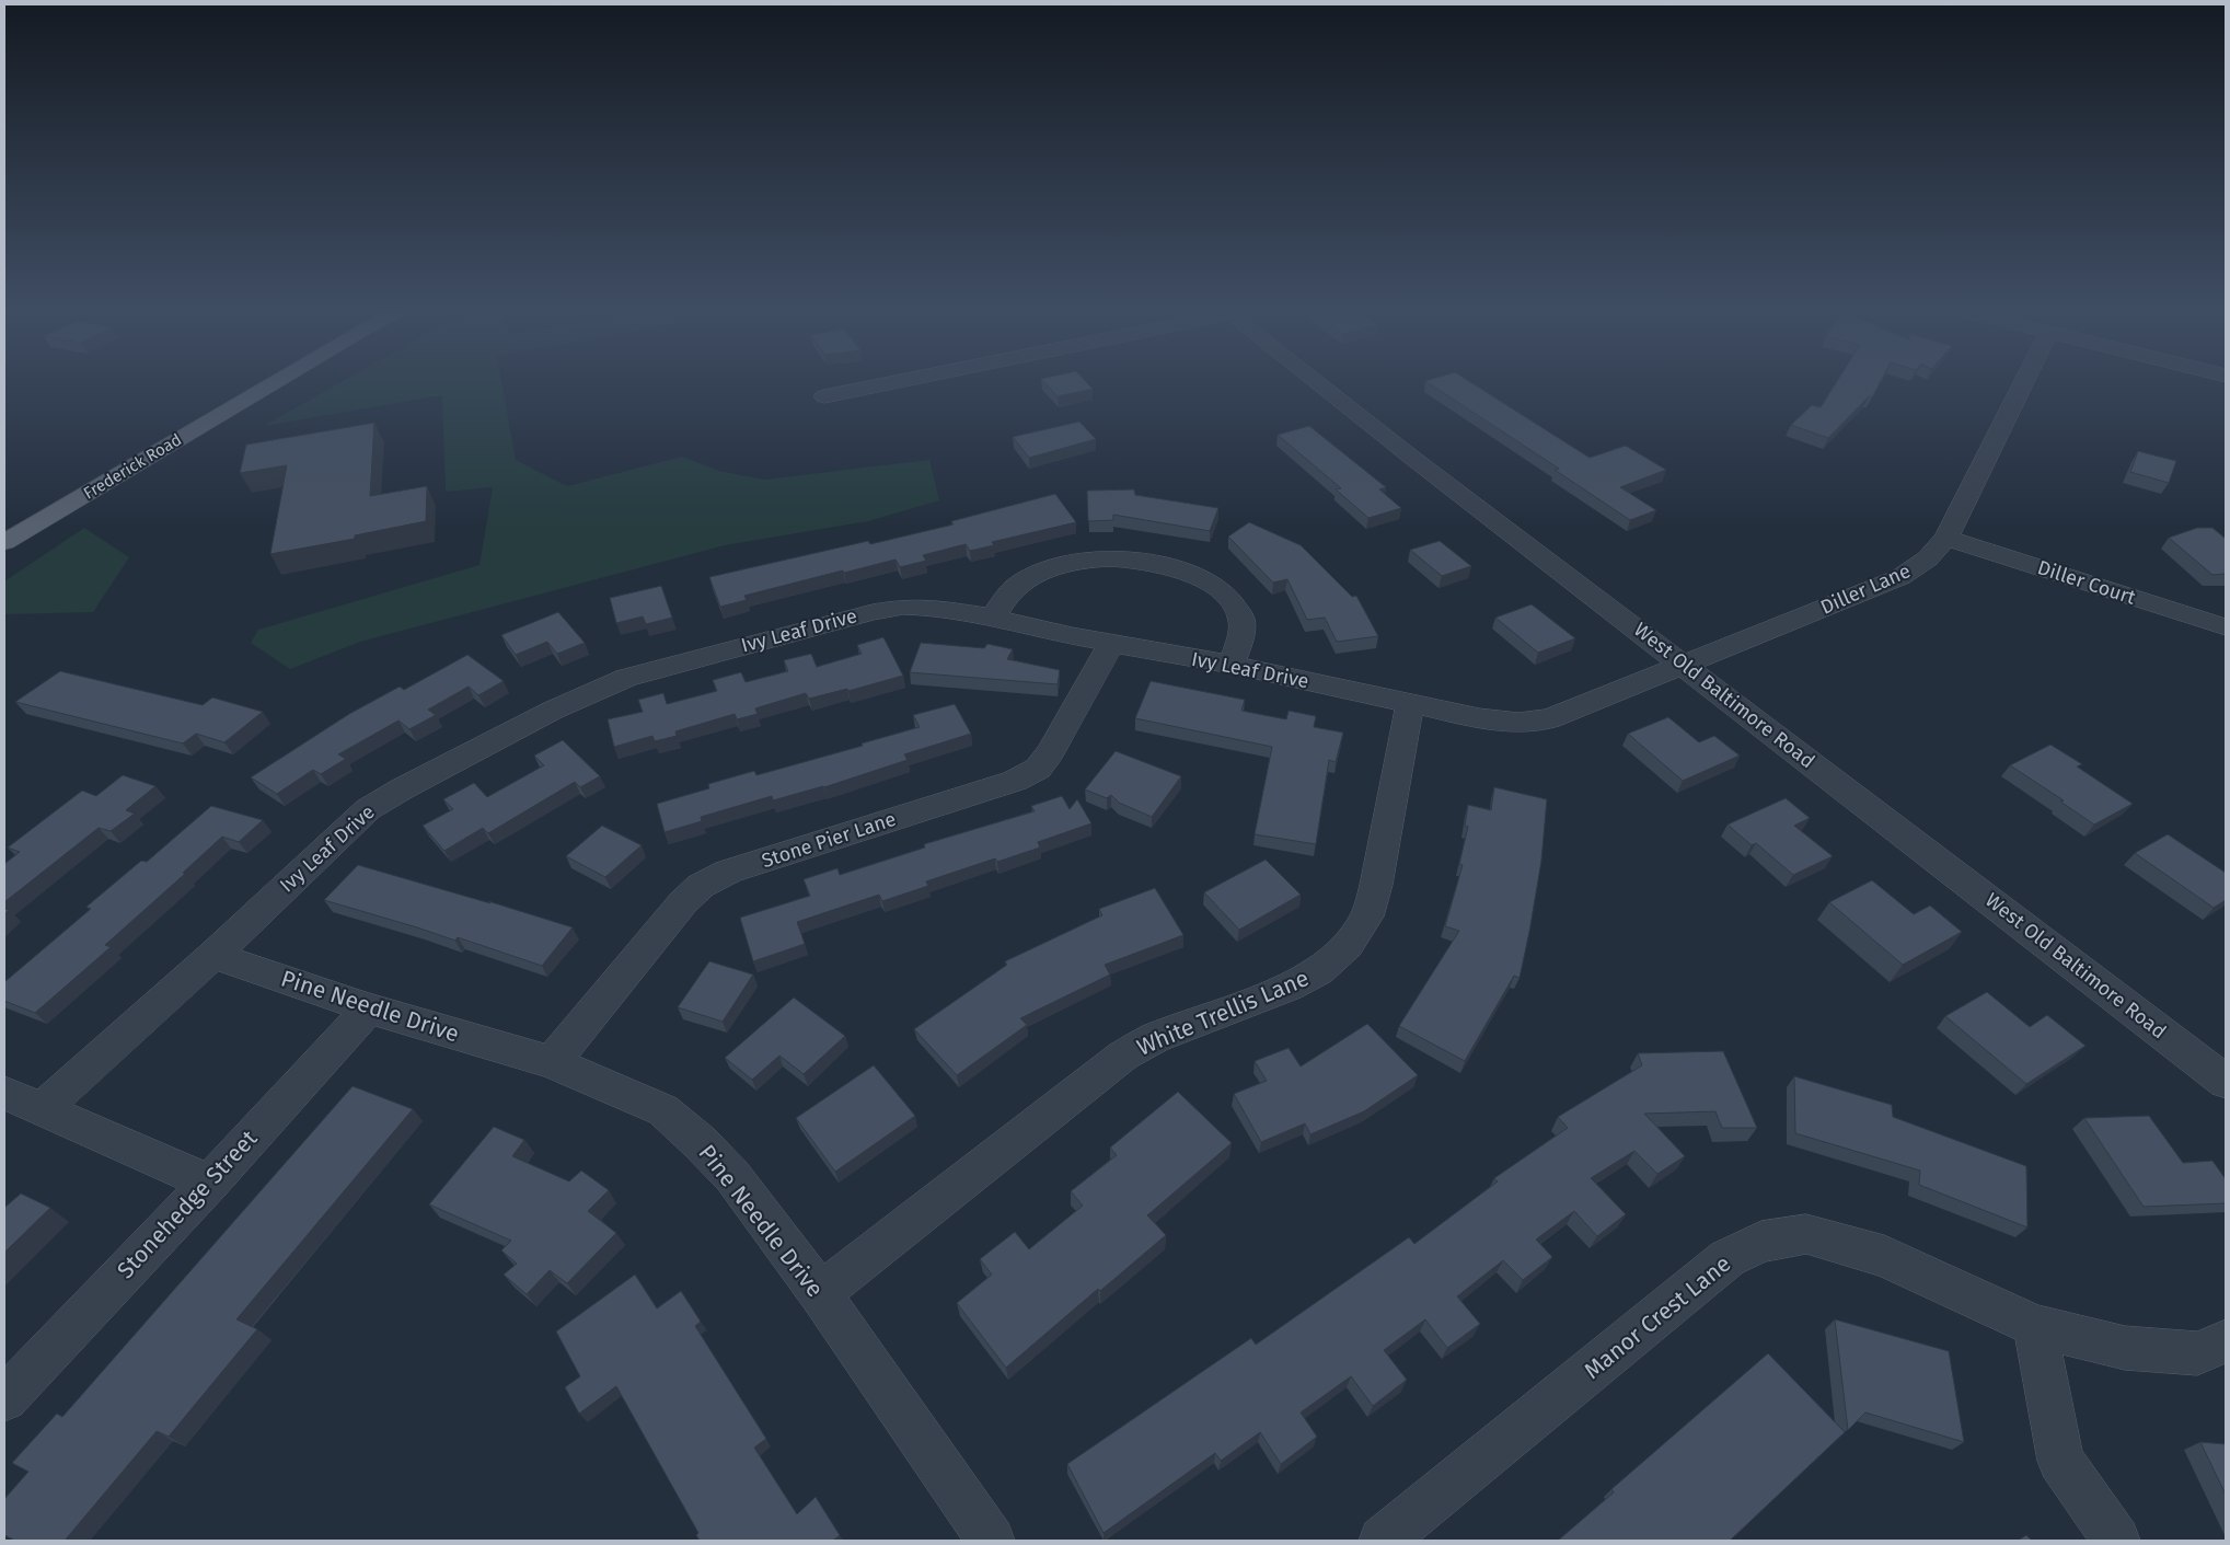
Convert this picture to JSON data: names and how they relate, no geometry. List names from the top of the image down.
{
  "streets": {
    "main road": ["Frederick Road"],
    "street": [
      "Diller Court",
      "Diller Lane",
      "Ivy Leaf Drive",
      "West Old Baltimore Road",
      "Stone Pier Lane",
      "Pine Needle Drive",
      "White Trellis Lane",
      "Stonehedge Street",
      "Manor Crest Lane"
    ]
  },
  "crossings": [
    ["Diller Court", "Diller Lane"],
    ["Diller Lane", "Ivy Leaf Drive"],
    ["Diller Lane", "West Old Baltimore Road"],
    ["Ivy Leaf Drive", "West Old Baltimore Road"],
    ["Ivy Leaf Drive", "Stone Pier Lane"],
    ["Ivy Leaf Drive", "Pine Needle Drive"],
    ["Ivy Leaf Drive", "White Trellis Lane"],
    ["Stone Pier Lane", "Pine Needle Drive"],
    ["Pine Needle Drive", "White Trellis Lane"],
    ["Pine Needle Drive", "Stonehedge Street"]
  ]
}
